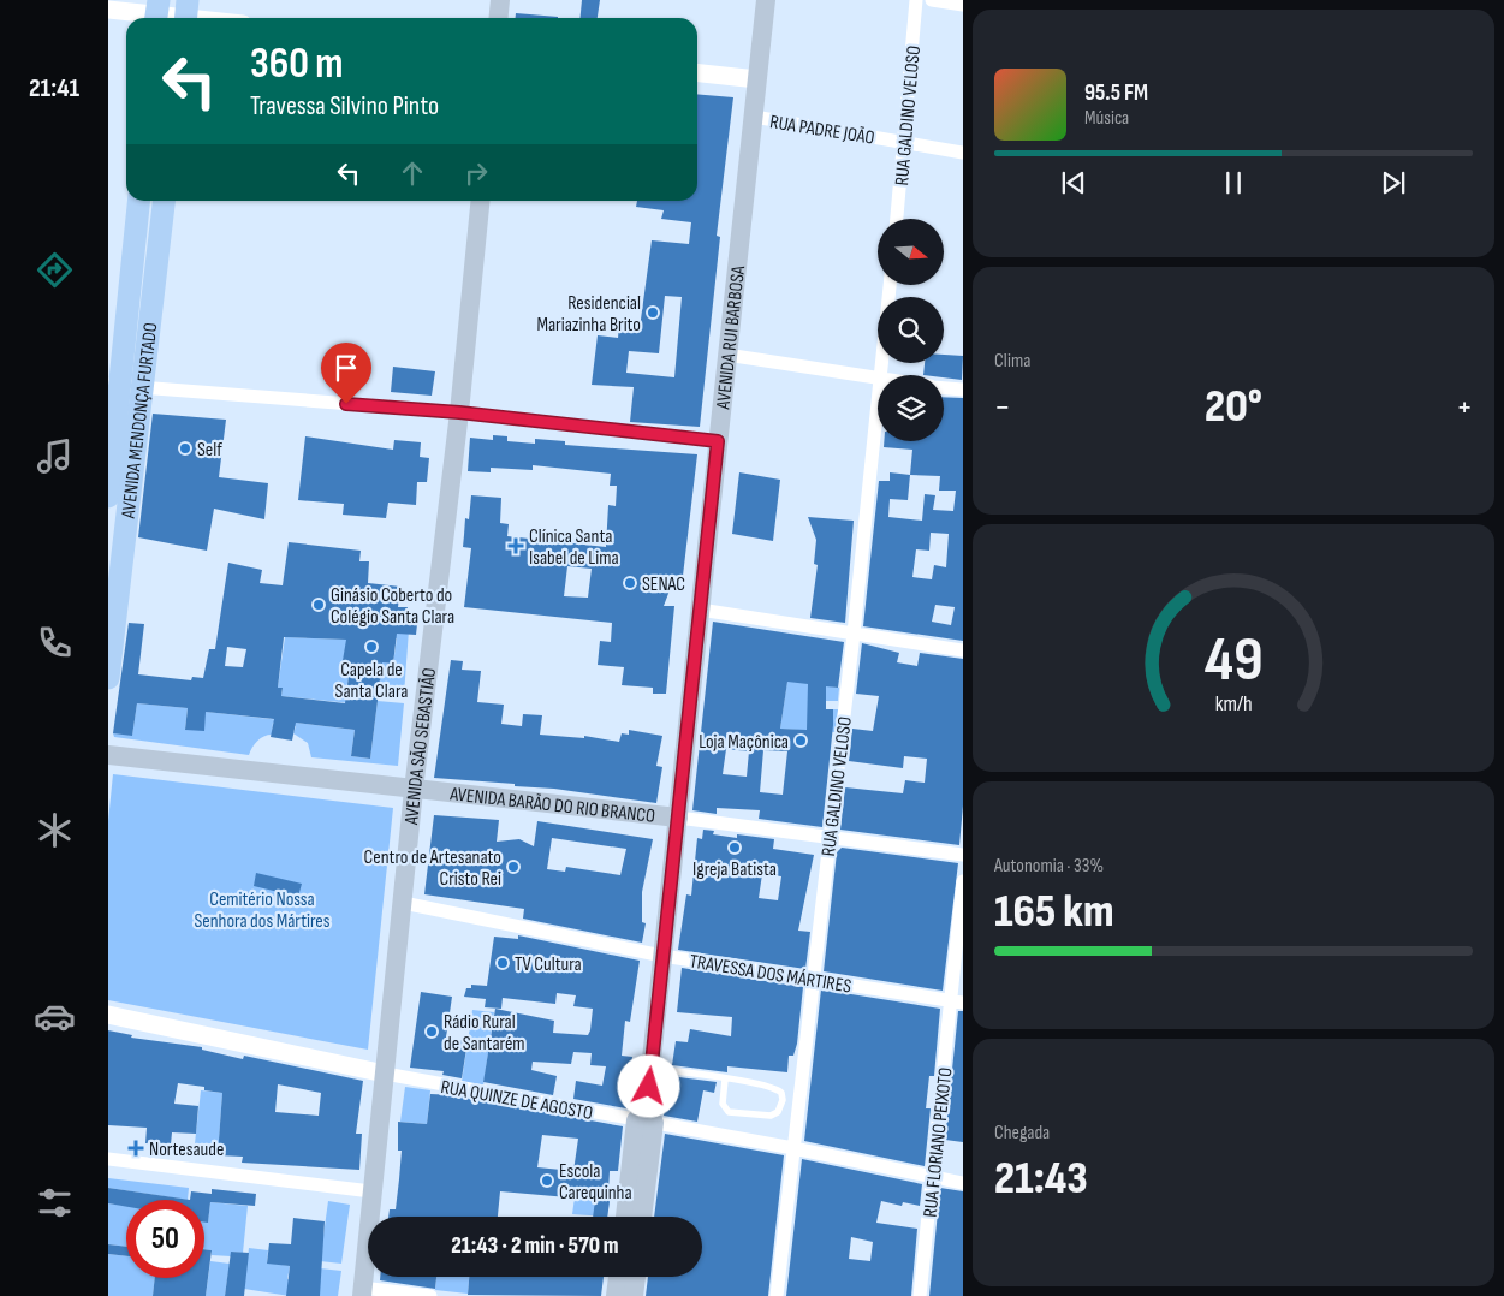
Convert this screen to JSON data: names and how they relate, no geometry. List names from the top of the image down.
{
  "streets": {
    "main road": [
      "AVENIDA RUI BARBOSA",
      "AVENIDA MENDONÇA FURTADO",
      "AVENIDA SÃO SEBASTIÃO",
      "AVENIDA BARÃO DO RIO BRANCO"
    ],
    "street": [
      "RUA GALDINO VELOSO",
      "RUA PADRE JOÃO",
      "TRAVESSA DOS MÁRTIRES",
      "RUA QUINZE DE AGOSTO",
      "RUA FLORIANO PEIXOTO"
    ]
  },
  "crossings": [
    ["RUA GALDINO VELOSO", "RUA PADRE JOÃO"],
    ["RUA GALDINO VELOSO", "AVENIDA BARÃO DO RIO BRANCO"],
    ["RUA GALDINO VELOSO", "TRAVESSA DOS MÁRTIRES"],
    ["RUA GALDINO VELOSO", "RUA QUINZE DE AGOSTO"],
    ["RUA PADRE JOÃO", "AVENIDA RUI BARBOSA"],
    ["AVENIDA RUI BARBOSA", "AVENIDA BARÃO DO RIO BRANCO"],
    ["AVENIDA RUI BARBOSA", "TRAVESSA DOS MÁRTIRES"],
    ["AVENIDA RUI BARBOSA", "RUA QUINZE DE AGOSTO"],
    ["AVENIDA SÃO SEBASTIÃO", "AVENIDA BARÃO DO RIO BRANCO"],
    ["AVENIDA SÃO SEBASTIÃO", "TRAVESSA DOS MÁRTIRES"],
    ["AVENIDA SÃO SEBASTIÃO", "RUA QUINZE DE AGOSTO"],
    ["TRAVESSA DOS MÁRTIRES", "RUA FLORIANO PEIXOTO"],
    ["RUA QUINZE DE AGOSTO", "RUA FLORIANO PEIXOTO"]
  ],
  "parks": ["Cemitério Nossa Senhora dos Mártires"],
  "places": {
    "other": [
      "Residencial Mariazinha Brito",
      "Self",
      "SENAC",
      "Ginásio Coberto do Colégio Santa Clara",
      "Capela de Santa Clara",
      "Loja Maçônica",
      "Igreja Batista",
      "Centro de Artesanato Cristo Rei",
      "TV Cultura",
      "Rádio Rural de Santarém",
      "Escola Carequinha"
    ],
    "health": ["Clínica Santa Isabel de Lima", "Nortesaude"]
  },
  "north": "right",
  "page": {
    "tabs": "21:41",
    "turn": ["360 m", "Travessa Silvino Pinto"],
    "song": ["95.5 FM", "Música"],
    "tile": [
      "Clima",
      ["Autonomia · 33%", "165 km"],
      ["Chegada", "21:43"]
    ],
    "heat": ["−", "20°", "+"],
    "limit": "50",
    "trip": "21:43 · 2 min · 570 m",
    "gauge": ["49", "km/h"]
  }
}
